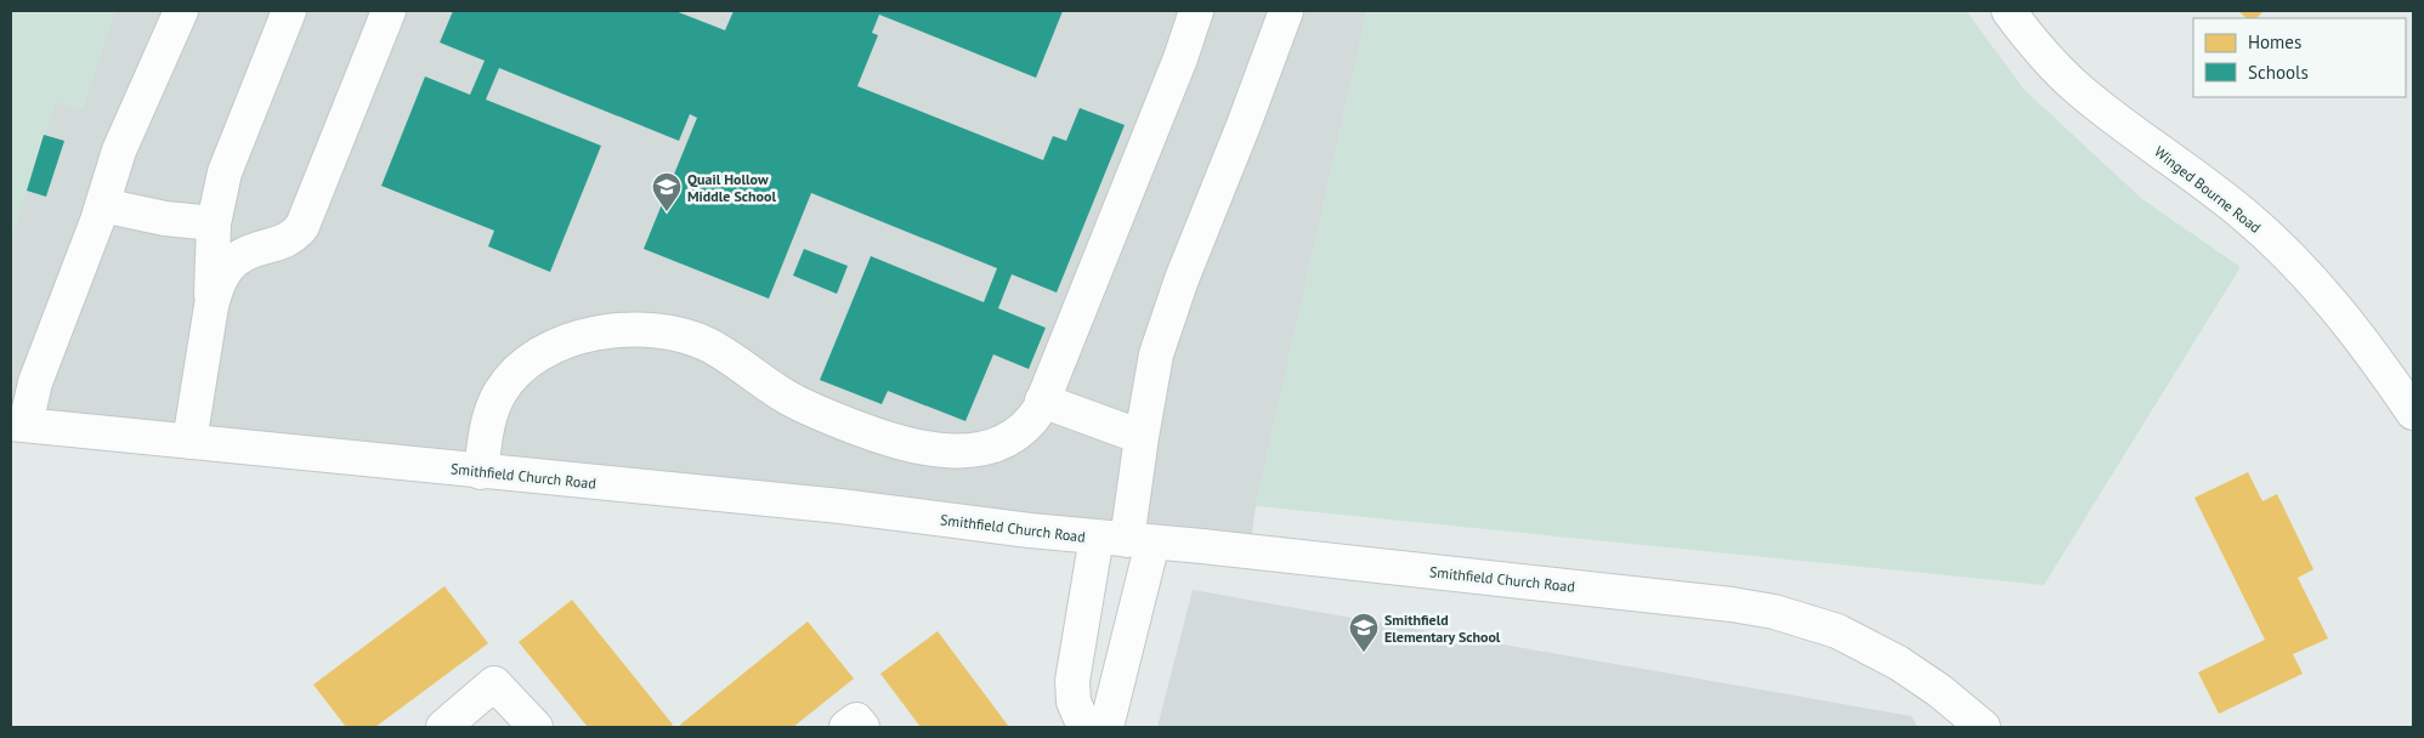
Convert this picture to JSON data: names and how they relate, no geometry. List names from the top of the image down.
{
  "streets": {
    "street": ["Winged Bourne Road", "Smithfield Church Road"]
  },
  "places": {
    "school or university": ["Quail Hollow Middle School", "Smithfield Elementary School"]
  },
  "legend": ["Homes", "Schools"]
}
